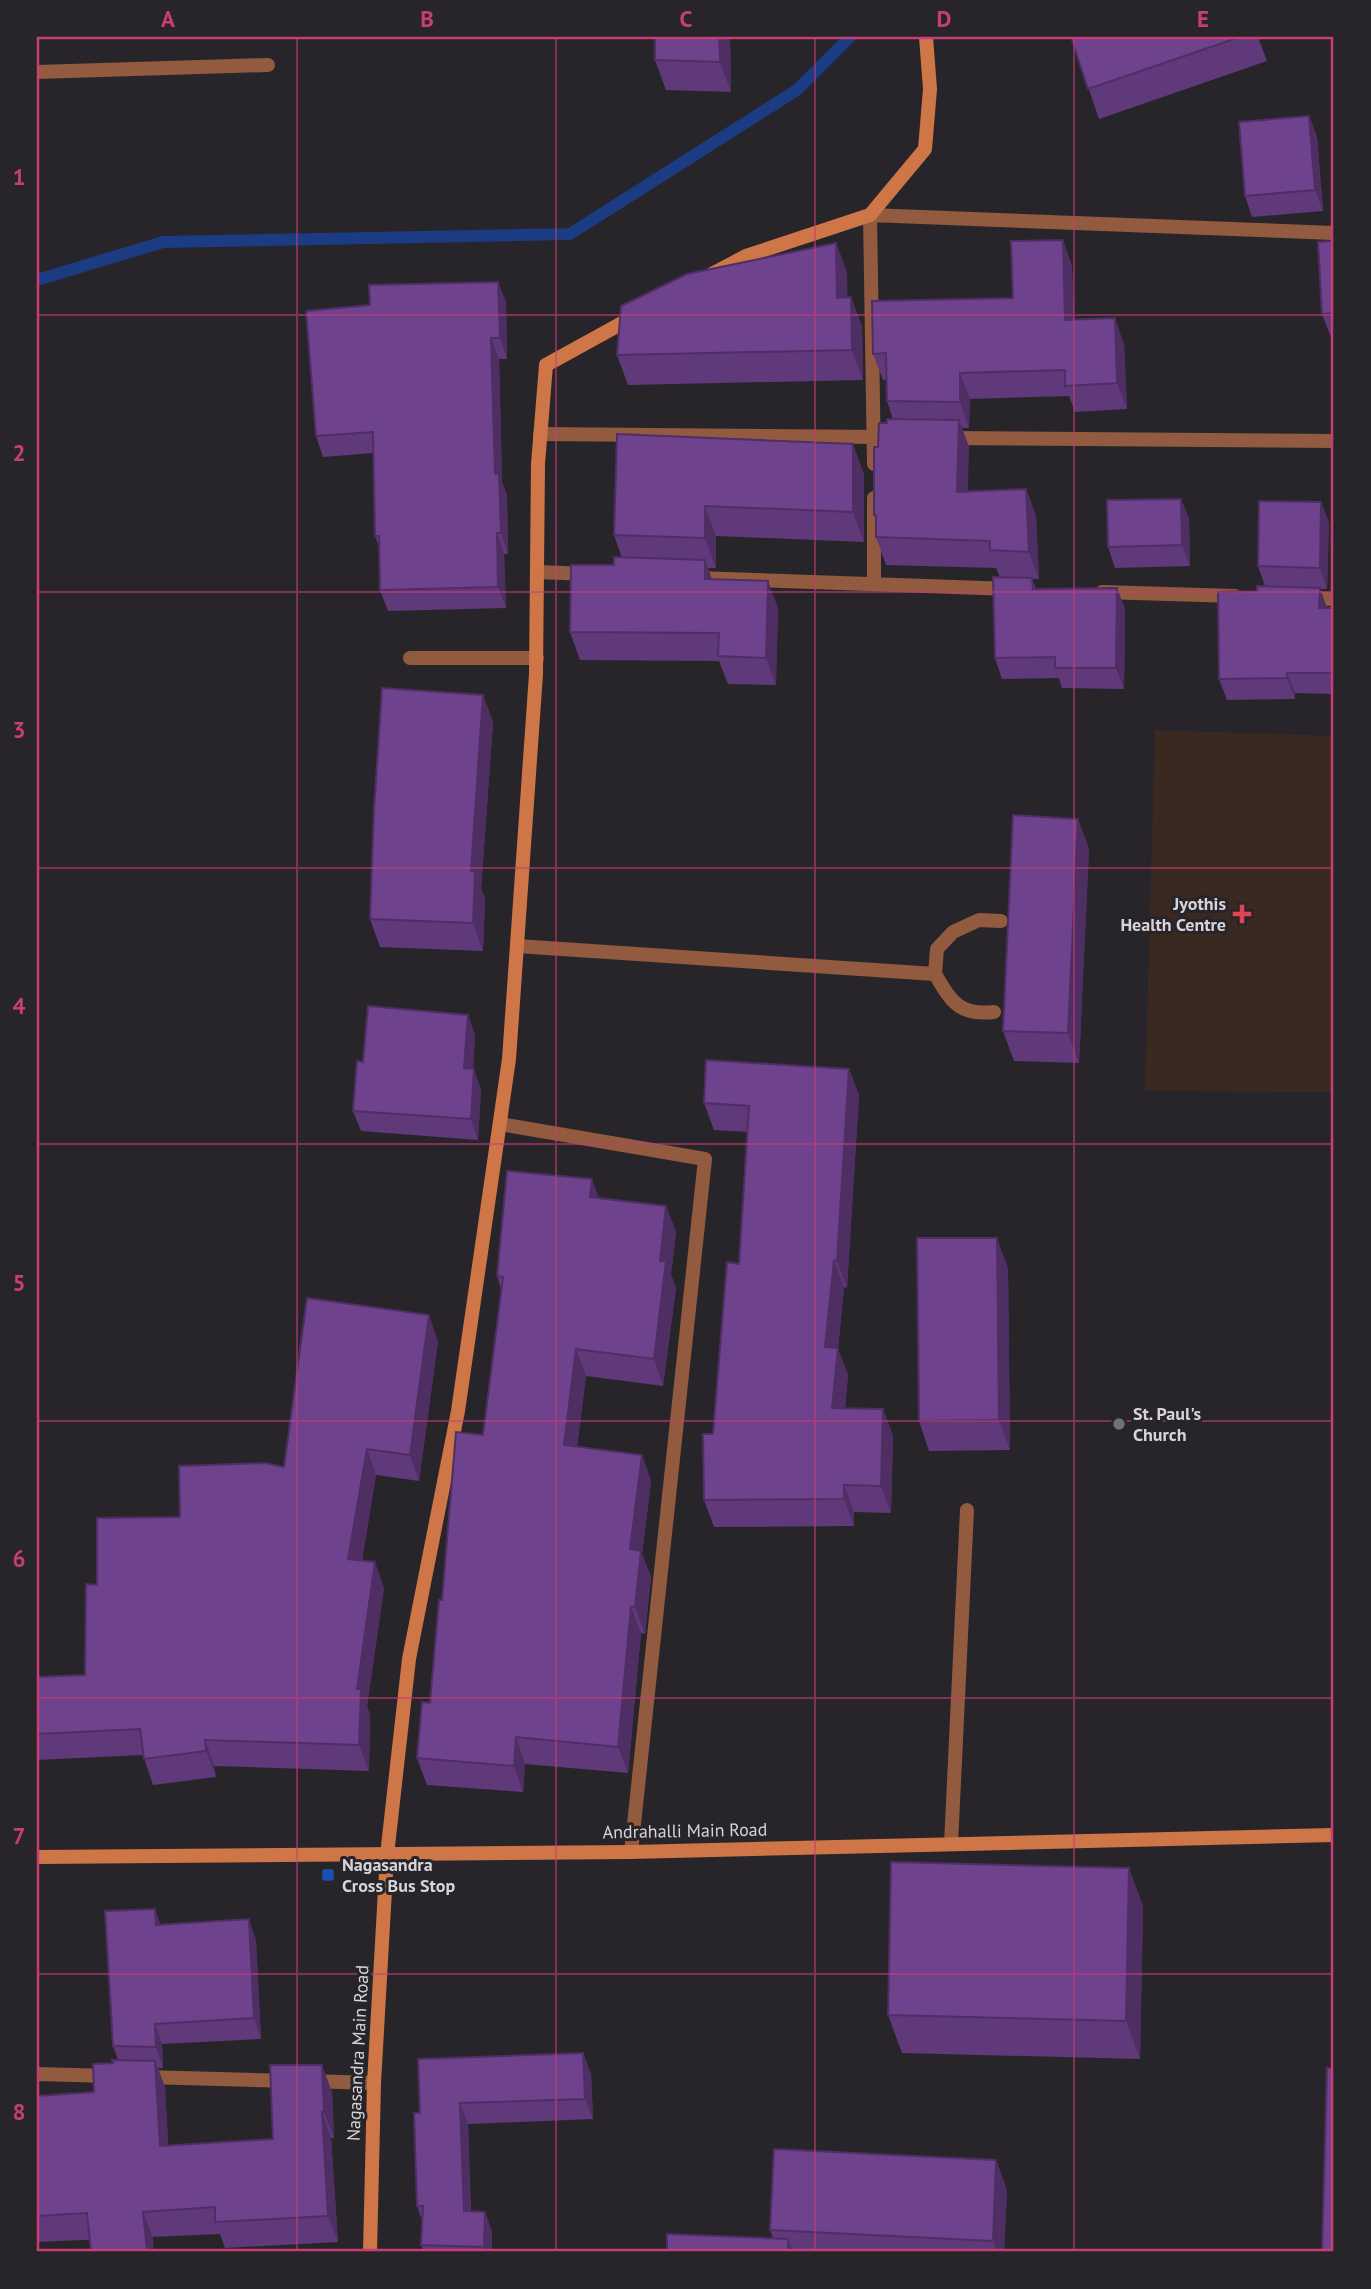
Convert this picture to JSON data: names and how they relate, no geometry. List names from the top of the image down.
{
  "streets": {
    "street": ["Andrahalli Main Road", "Nagasandra Main Road"]
  },
  "crossings": [
    ["Andrahalli Main Road", "Nagasandra Main Road"]
  ],
  "places": {
    "health": ["Jyothis Health Centre"],
    "other": ["St. Paul's Church"],
    "transit": ["Nagasandra Cross Bus Stop"]
  },
  "grid": {
    "columns": [
      "A",
      "B",
      "C",
      "D",
      "E"
    ],
    "rows": [
      "1",
      "2",
      "3",
      "4",
      "5",
      "6",
      "7",
      "8"
    ]
  }
}
